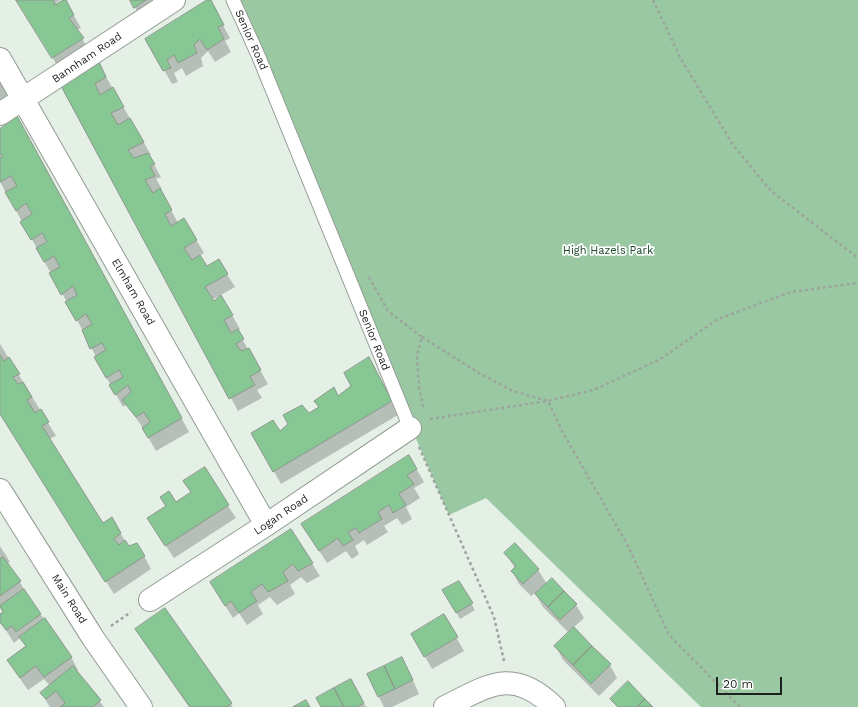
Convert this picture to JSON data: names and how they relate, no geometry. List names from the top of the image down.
{
  "streets": {
    "street": [
      "Bannham Road",
      "Elmham Road",
      "Logan Road",
      "Main Road"
    ],
    "lane": ["Senior Road"]
  },
  "crossings": [
    ["Senior Road", "Logan Road"],
    ["Bannham Road", "Elmham Road"],
    ["Elmham Road", "Logan Road"]
  ],
  "parks": ["High Hazels Park"],
  "scale_bar": "20 m"
}
